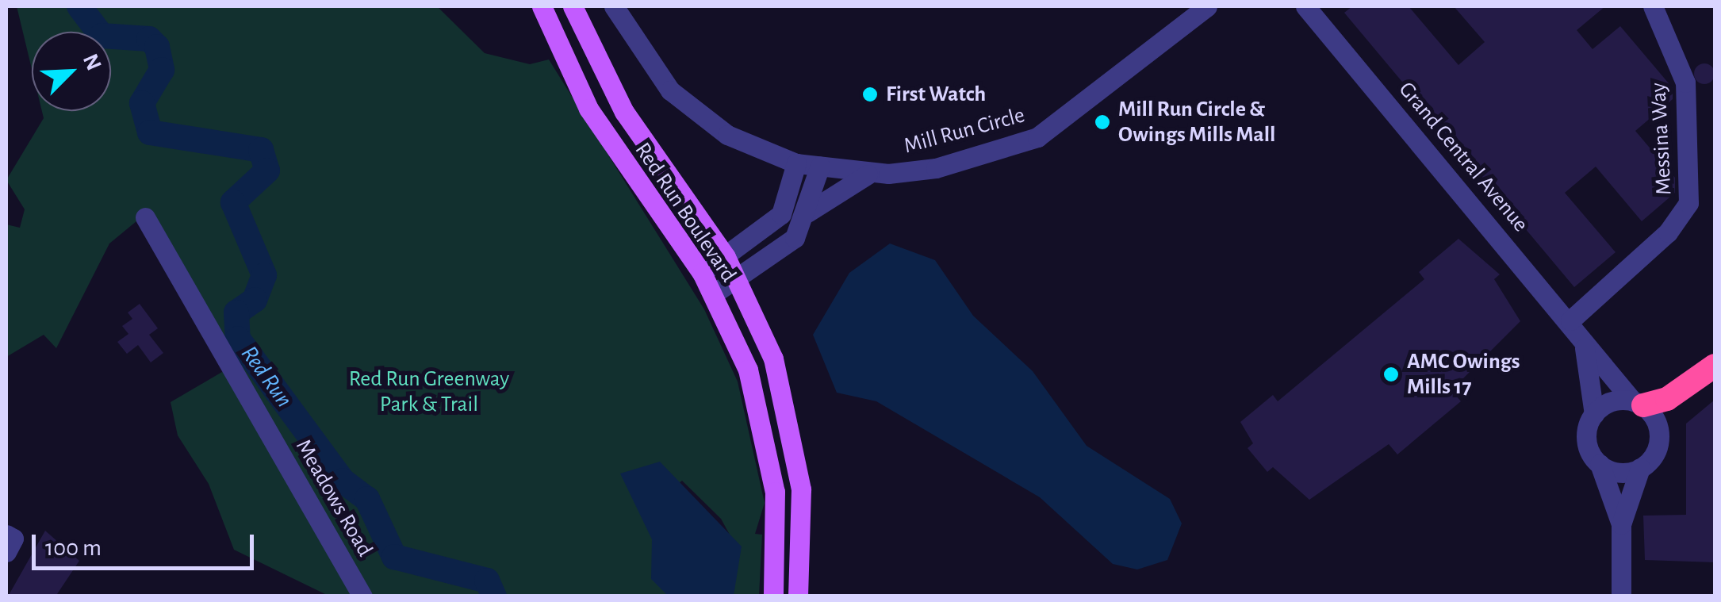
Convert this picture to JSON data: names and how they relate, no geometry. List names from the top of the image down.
{
  "streets": {
    "main road": ["Red Run Boulevard"],
    "street": [
      "Mill Run Circle",
      "Messina Way",
      "Grand Central Avenue",
      "Meadows Road"
    ]
  },
  "crossings": [
    ["Messina Way", "Grand Central Avenue"]
  ],
  "water": ["Red Run"],
  "parks": ["Red Run Greenway Park & Trail"],
  "places": ["First Watch", "Mill Run Circle & Owings Mills Mall", "AMC Owings Mills 17"],
  "scale_bar": "100 m",
  "north": "top right"
}
